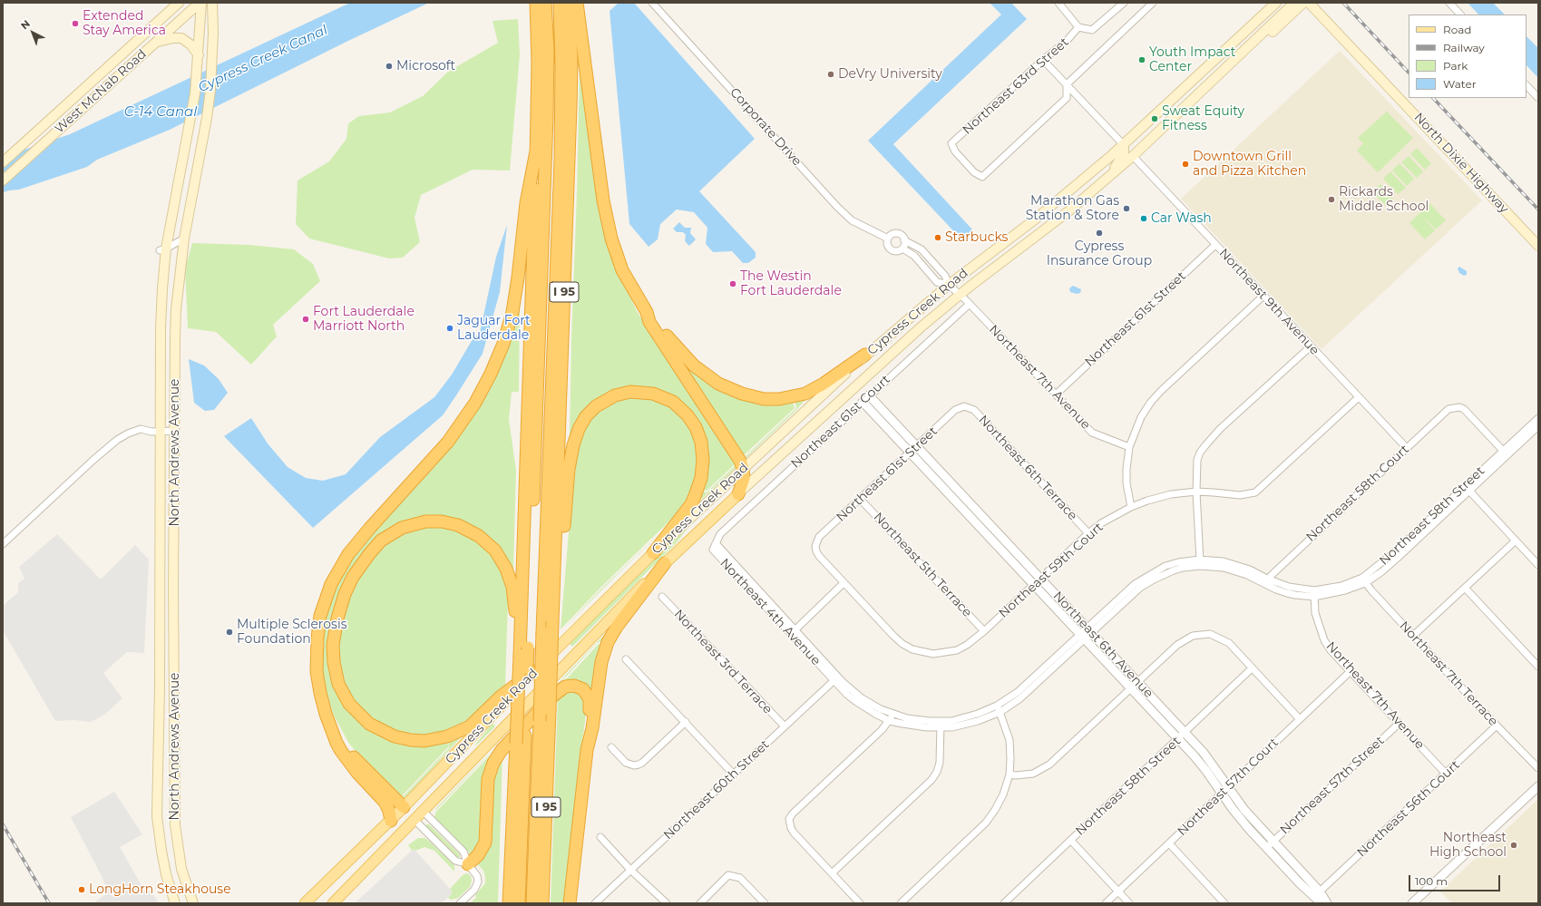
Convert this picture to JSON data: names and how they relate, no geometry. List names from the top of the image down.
{
  "streets": {
    "highway": ["I 95"],
    "main road": [
      "West McNab Road",
      "North Dixie Highway",
      "Cypress Creek Road",
      "North Andrews Avenue"
    ],
    "street": [
      "Northeast 63rd Street",
      "Corporate Drive",
      "Northeast 9th Avenue",
      "Northeast 61st Street",
      "Northeast 7th Avenue",
      "Northeast 61st Court",
      "Northeast 6th Terrace",
      "Northeast 58th Court",
      "Northeast 58th Street",
      "Northeast 5th Terrace",
      "Northeast 59th Court",
      "Northeast 4th Avenue",
      "Northeast 6th Avenue",
      "Northeast 3rd Terrace",
      "Northeast 7th Terrace",
      "Northeast 57th Street",
      "Northeast 57th Court",
      "Northeast 60th Street",
      "Northeast 56th Court"
    ]
  },
  "crossings": [
    ["West McNab Road", "North Andrews Avenue"],
    ["Northeast 9th Avenue", "Cypress Creek Road"],
    ["Northeast 9th Avenue", "Northeast 61st Street"],
    ["Northeast 9th Avenue", "Northeast 58th Court"],
    ["Northeast 9th Avenue", "Northeast 59th Court"],
    ["Cypress Creek Road", "Northeast 7th Avenue"],
    ["Northeast 61st Street", "Northeast 7th Avenue"],
    ["Northeast 61st Street", "Northeast 6th Terrace"],
    ["Northeast 61st Street", "Northeast 5th Terrace"],
    ["Northeast 61st Street", "Northeast 59th Court"],
    ["Northeast 61st Street", "Northeast 6th Avenue"],
    ["Northeast 7th Avenue", "Northeast 61st Court"],
    ["Northeast 7th Avenue", "Northeast 58th Street"],
    ["Northeast 7th Avenue", "Northeast 57th Street"],
    ["Northeast 7th Avenue", "Northeast 57th Court"],
    ["Northeast 7th Avenue", "Northeast 56th Court"],
    ["Northeast 61st Court", "Northeast 4th Avenue"],
    ["Northeast 61st Court", "Northeast 6th Avenue"],
    ["Northeast 6th Terrace", "Northeast 59th Court"],
    ["Northeast 58th Court", "Northeast 58th Street"],
    ["Northeast 58th Street", "Northeast 4th Avenue"],
    ["Northeast 58th Street", "Northeast 6th Avenue"],
    ["Northeast 58th Street", "Northeast 7th Terrace"],
    ["Northeast 5th Terrace", "Northeast 59th Court"],
    ["Northeast 59th Court", "Northeast 6th Avenue"],
    ["Northeast 4th Avenue", "Northeast 6th Avenue"],
    ["Northeast 4th Avenue", "Northeast 60th Street"],
    ["Northeast 6th Avenue", "Northeast 57th Street"],
    ["Northeast 6th Avenue", "Northeast 57th Court"],
    ["Northeast 6th Avenue", "Northeast 56th Court"],
    ["Northeast 3rd Terrace", "Northeast 60th Street"],
    ["Northeast 7th Terrace", "Northeast 56th Court"]
  ],
  "water": ["Cypress Creek Canal", "C-14 Canal"],
  "places": [
    "Extended Stay America",
    "Youth Impact Center",
    "Microsoft",
    "DeVry University",
    "Sweat Equity Fitness",
    "Downtown Grill and Pizza Kitchen",
    "Rickards Middle School",
    "Marathon Gas Station & Store",
    "Car Wash",
    "Cypress Insurance Group",
    "Starbucks",
    "The Westin Fort Lauderdale",
    "Fort Lauderdale Marriott North",
    "Jaguar Fort Lauderdale",
    "Multiple Sclerosis Foundation",
    "Northeast High School",
    "LongHorn Steakhouse"
  ],
  "legend": [
    "Road",
    "Railway",
    "Park",
    "Water"
  ],
  "scale_bar": "100 m",
  "north": "top left"
}
